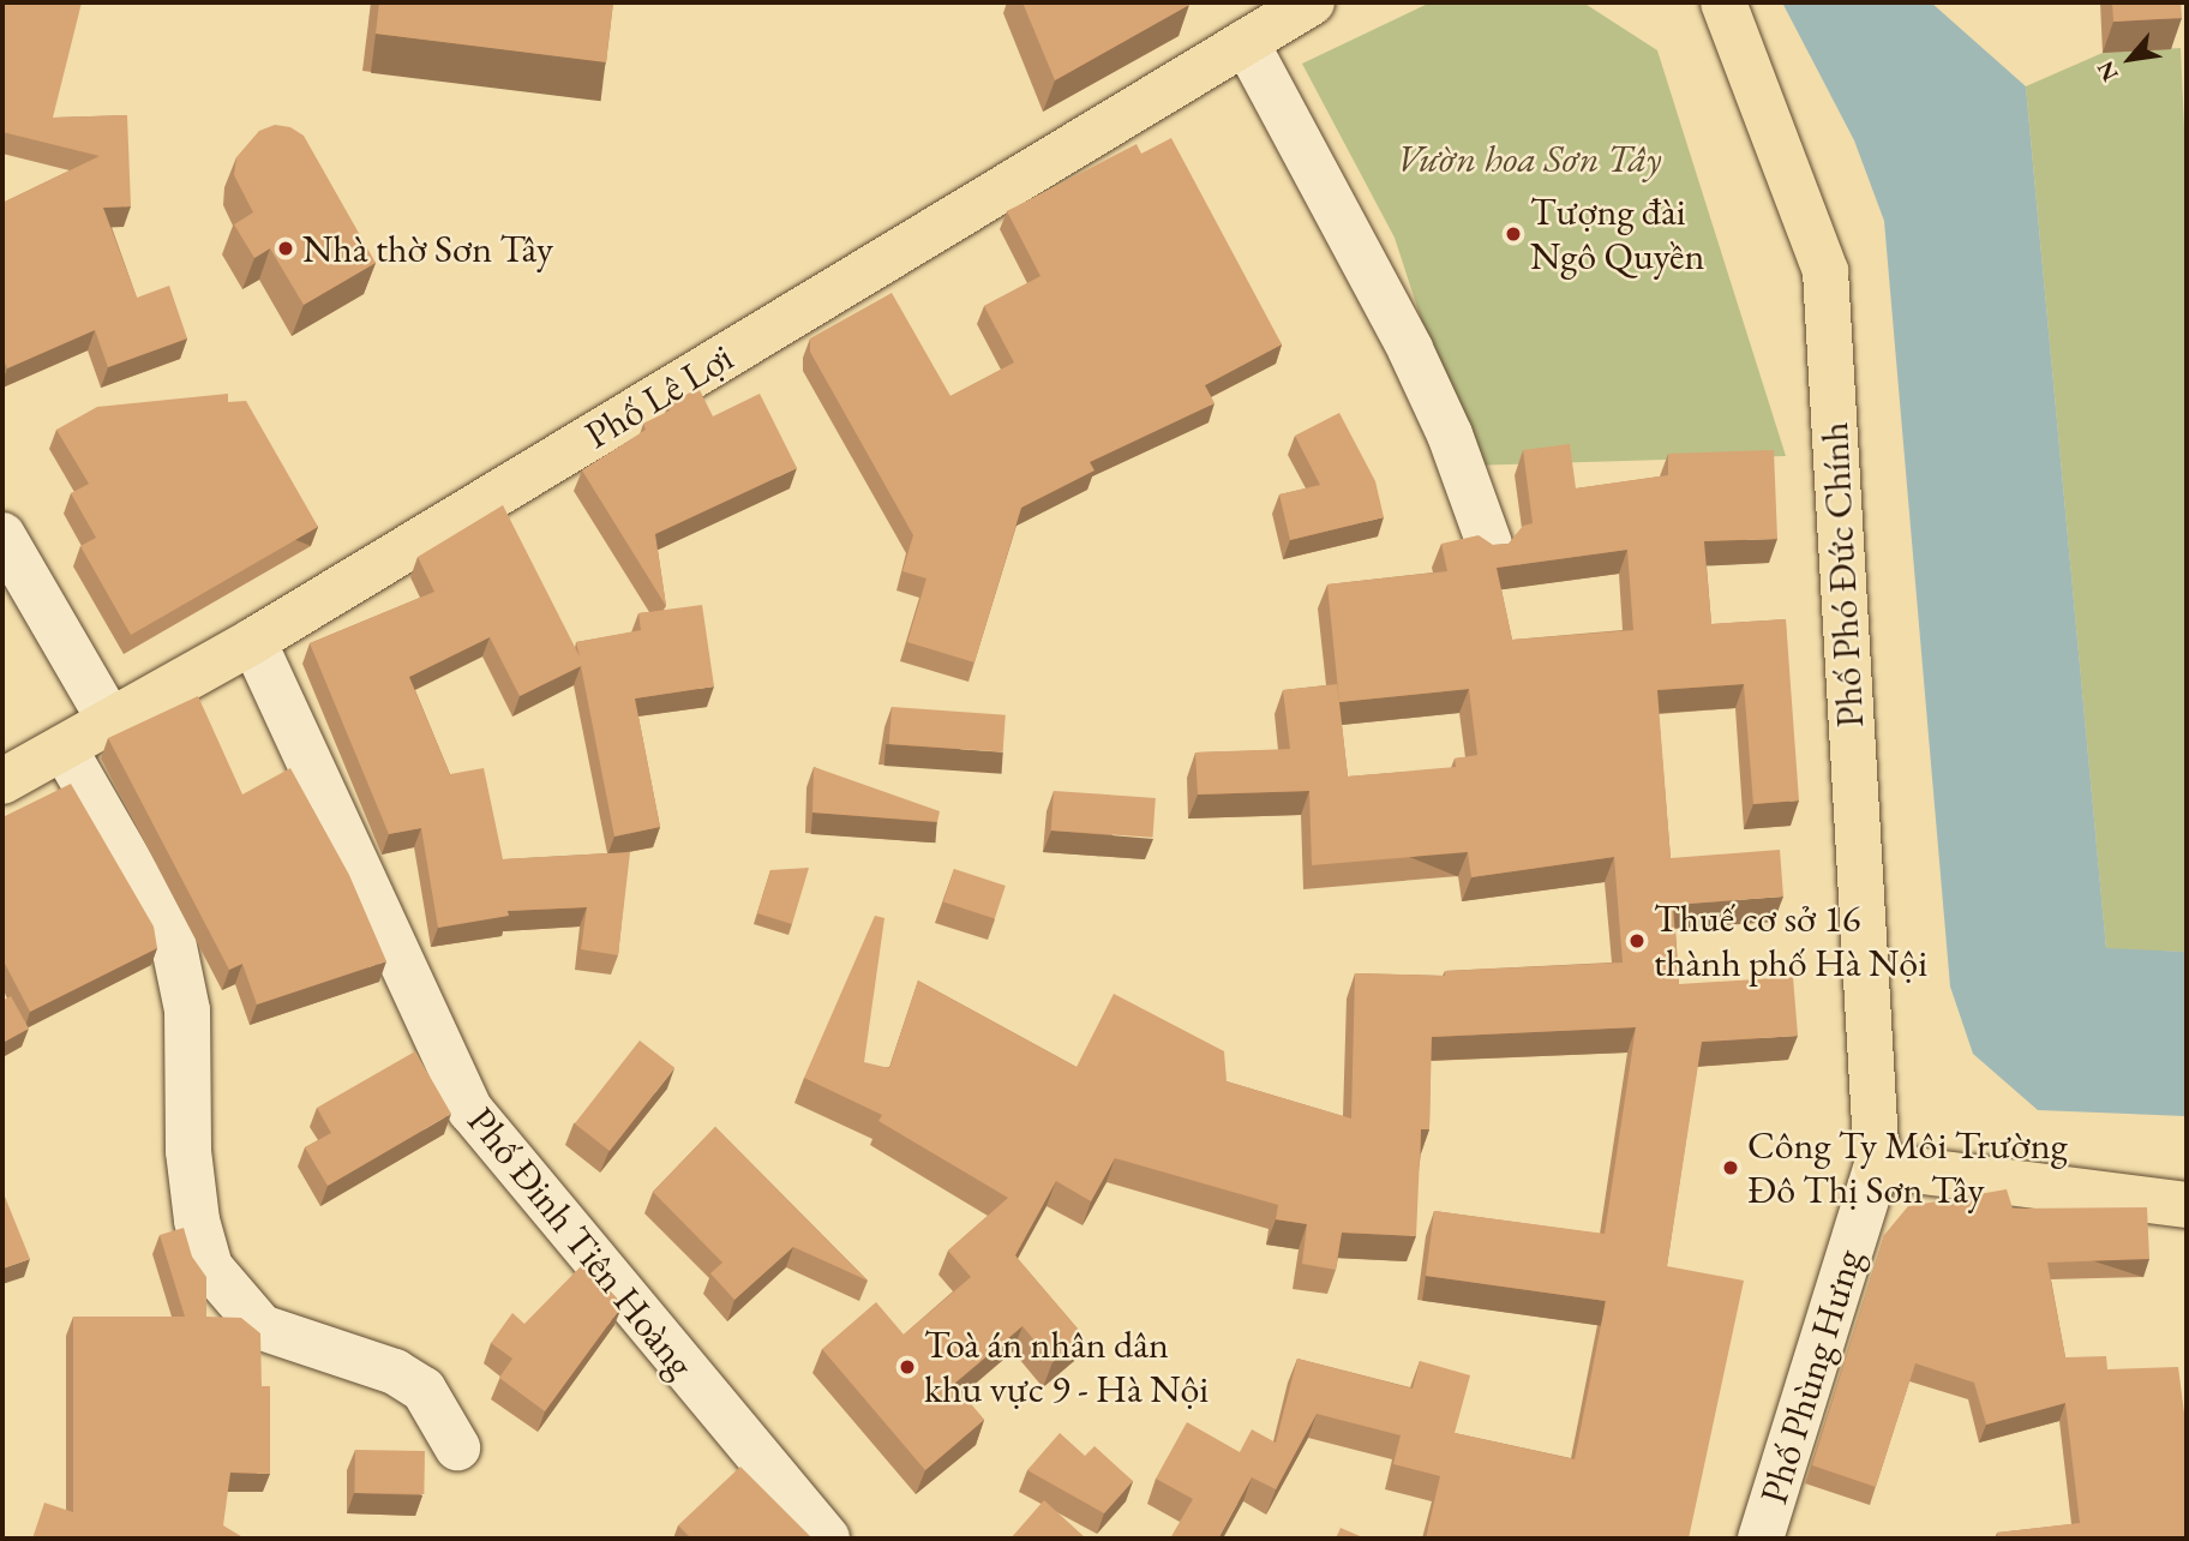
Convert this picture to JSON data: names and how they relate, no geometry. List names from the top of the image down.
{
  "streets": {
    "main road": ["Phố Lê Lợi", "Phố Phó Đức Chính"],
    "street": ["Phố Đinh Tiên Hoàng", "Phố Phùng Hưng"]
  },
  "crossings": [
    ["Phố Lê Lợi", "Phố Đinh Tiên Hoàng"],
    ["Phố Phó Đức Chính", "Phố Phùng Hưng"]
  ],
  "parks": ["Vườn hoa Sơn Tây"],
  "places": [
    "Tượng đài Ngô Quyền",
    "Nhà thờ Sơn Tây",
    "Thuế cơ sở 16 thành phố Hà Nội",
    "Công Ty Môi Trường Đô Thị Sơn Tây",
    "Toà án nhân dân khu vực 9 - Hà Nội"
  ],
  "north": "bottom left"
}
